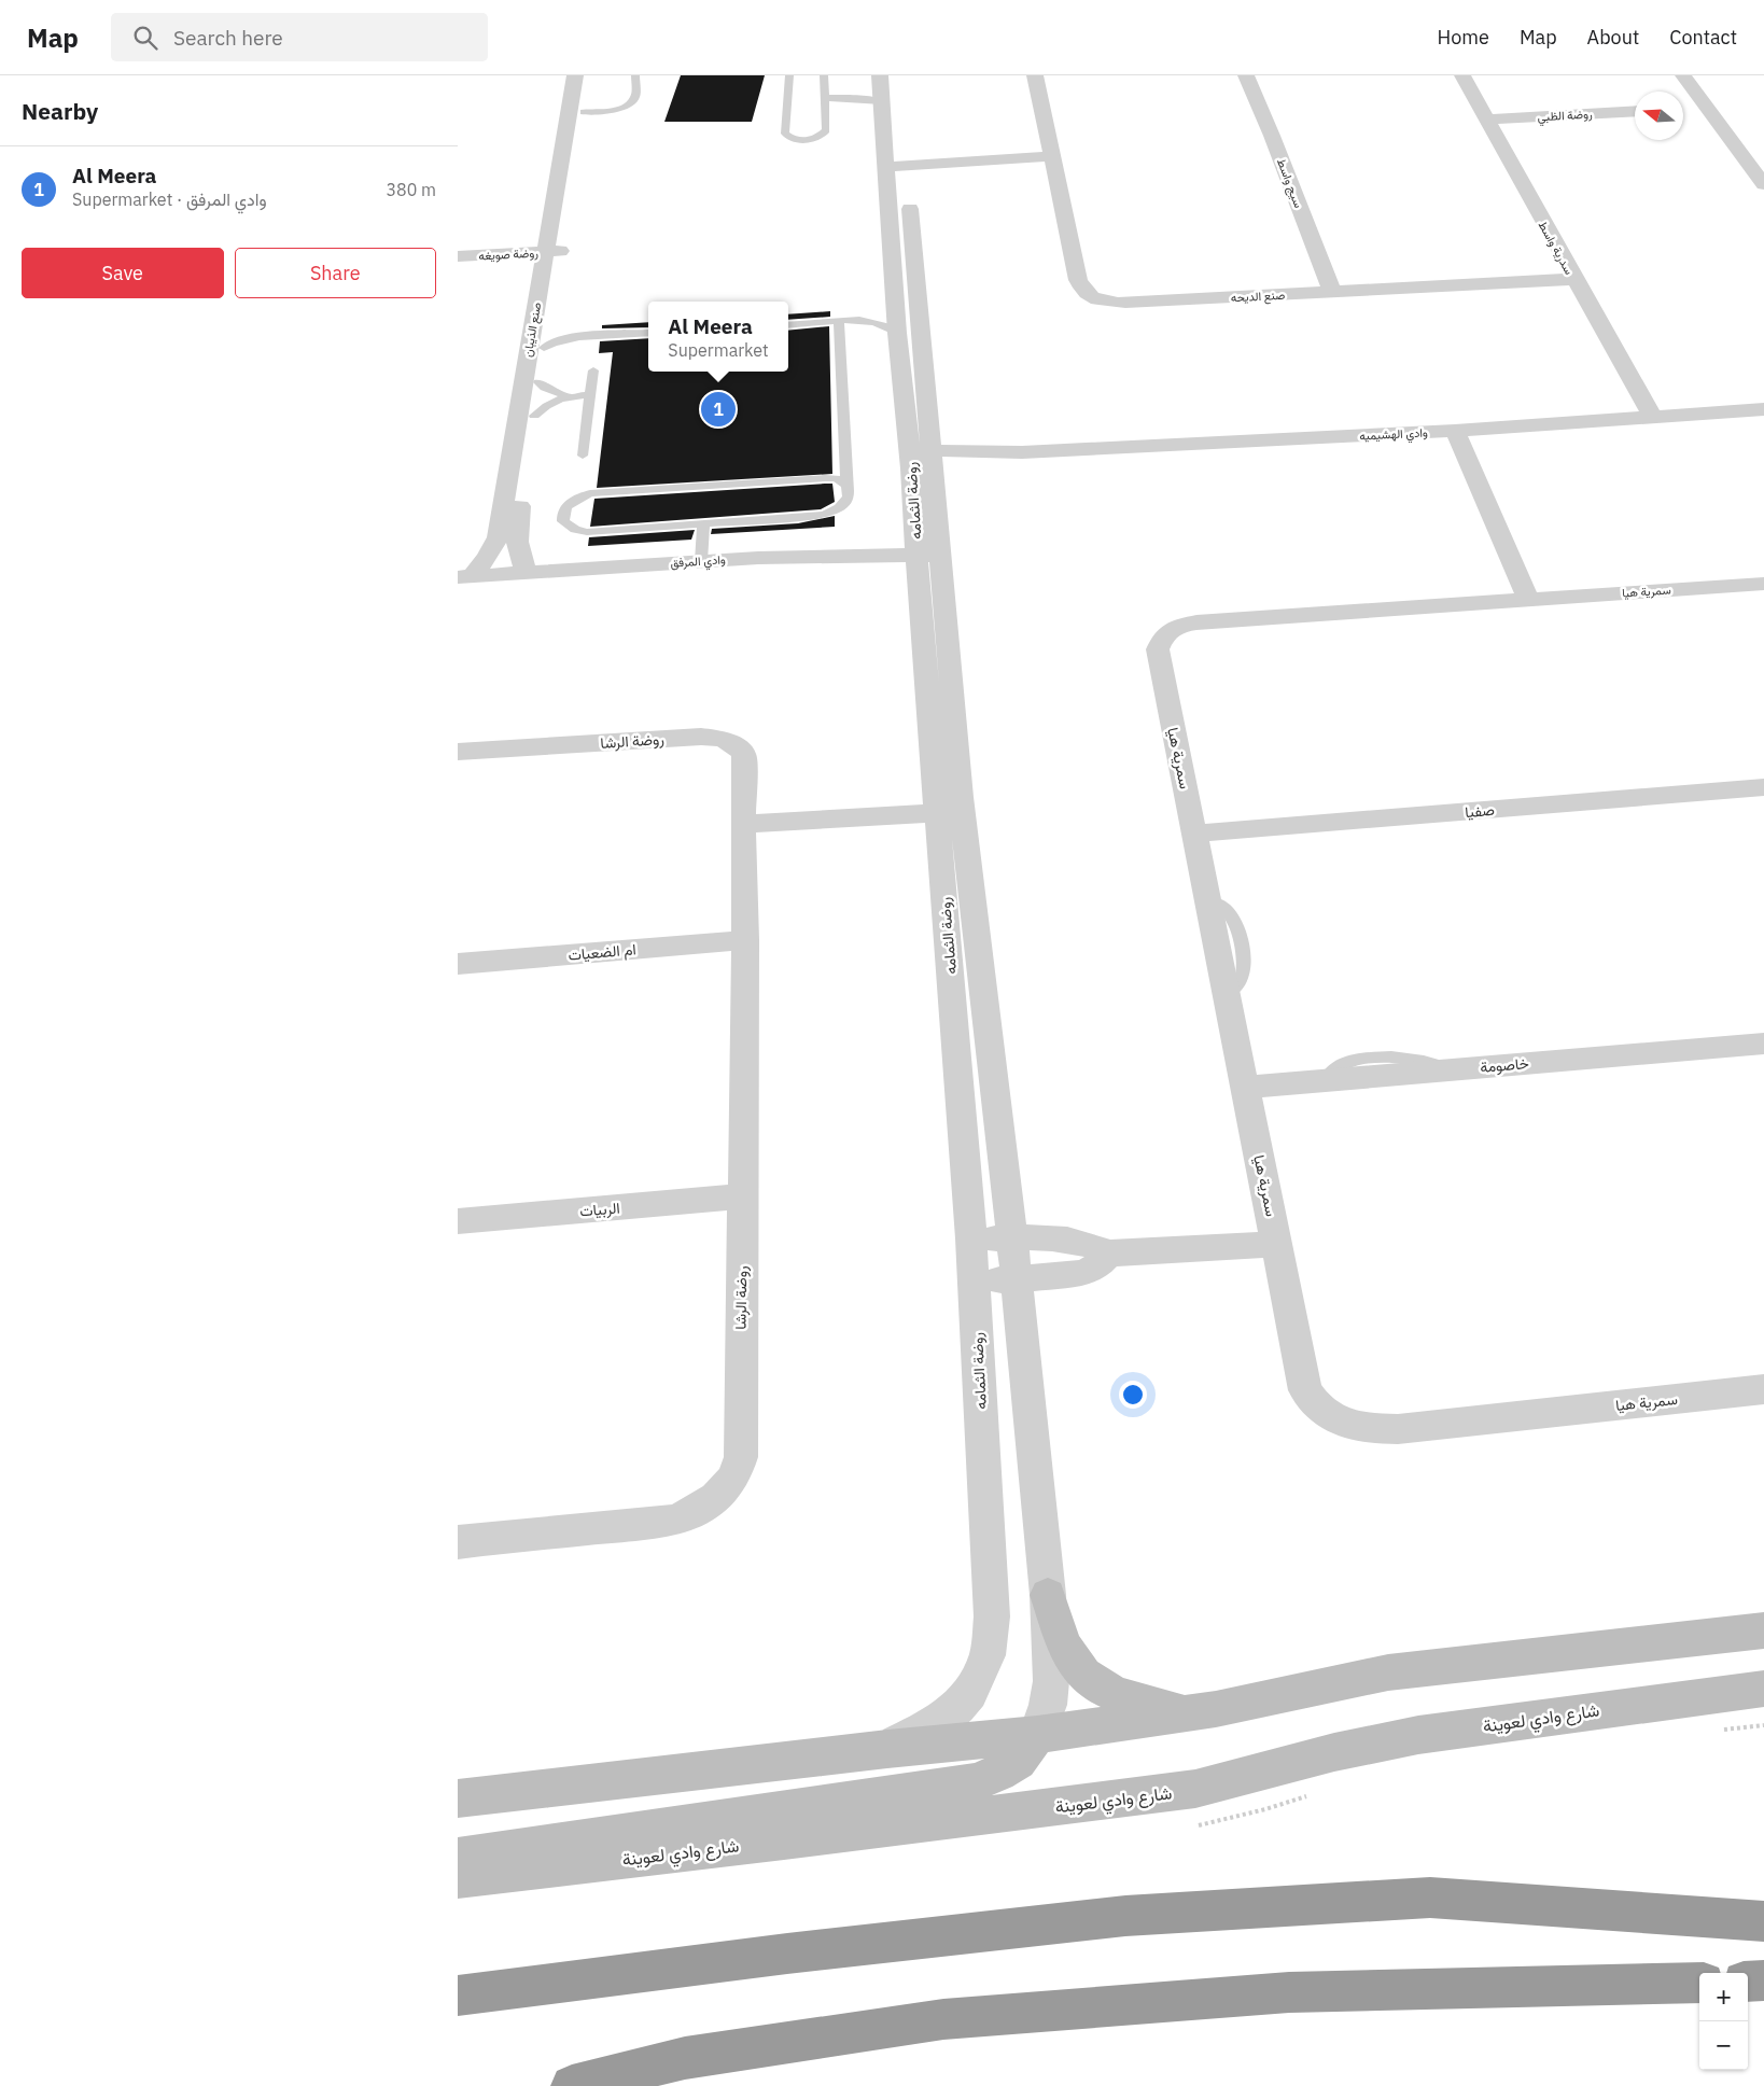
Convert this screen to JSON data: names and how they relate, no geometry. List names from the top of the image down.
{
  "streets": {
    "main road": ["شارع وادي لعوينة"],
    "street": [
      "روضة الظبي",
      "سيج واسط",
      "سدرية واسط",
      "روضة صويغه",
      "صنع الديحه",
      "صنع الذيبان",
      "وادي الهشيميه",
      "روضة الثمامه",
      "وادي المرفق",
      "سمرية هيا",
      "روضة الرشا",
      "صفيا",
      "ام الضعيات",
      "خاصومة",
      "الربيات"
    ]
  },
  "crossings": [
    ["روضة الظبي", "سدرية واسط"],
    ["سيج واسط", "صنع الديحه"],
    ["سدرية واسط", "صنع الديحه"],
    ["سدرية واسط", "وادي الهشيميه"],
    ["روضة صويغه", "صنع الذيبان"],
    ["صنع الذيبان", "وادي المرفق"],
    ["وادي الهشيميه", "روضة الثمامه"],
    ["روضة الثمامه", "وادي المرفق"],
    ["سمرية هيا", "صفيا"],
    ["سمرية هيا", "خاصومة"],
    ["روضة الرشا", "ام الضعيات"],
    ["روضة الرشا", "الربيات"]
  ],
  "north": "left",
  "page": {
    "header": "Map",
    "search": "Search here",
    "nav": [
      "Home",
      "Map",
      "About",
      "Contact"
    ],
    "heading": "Nearby",
    "list": [
      {
        "mark": "1",
        "name": "Al Meera",
        "note": "Supermarket · وادي المرفق",
        "value": "380 m"
      }
    ],
    "buttons": ["Save", "Share"],
    "popup": ["Al Meera", "Supermarket"],
    "pins": "1",
    "map_buttons": ["+", "−"]
  }
}
